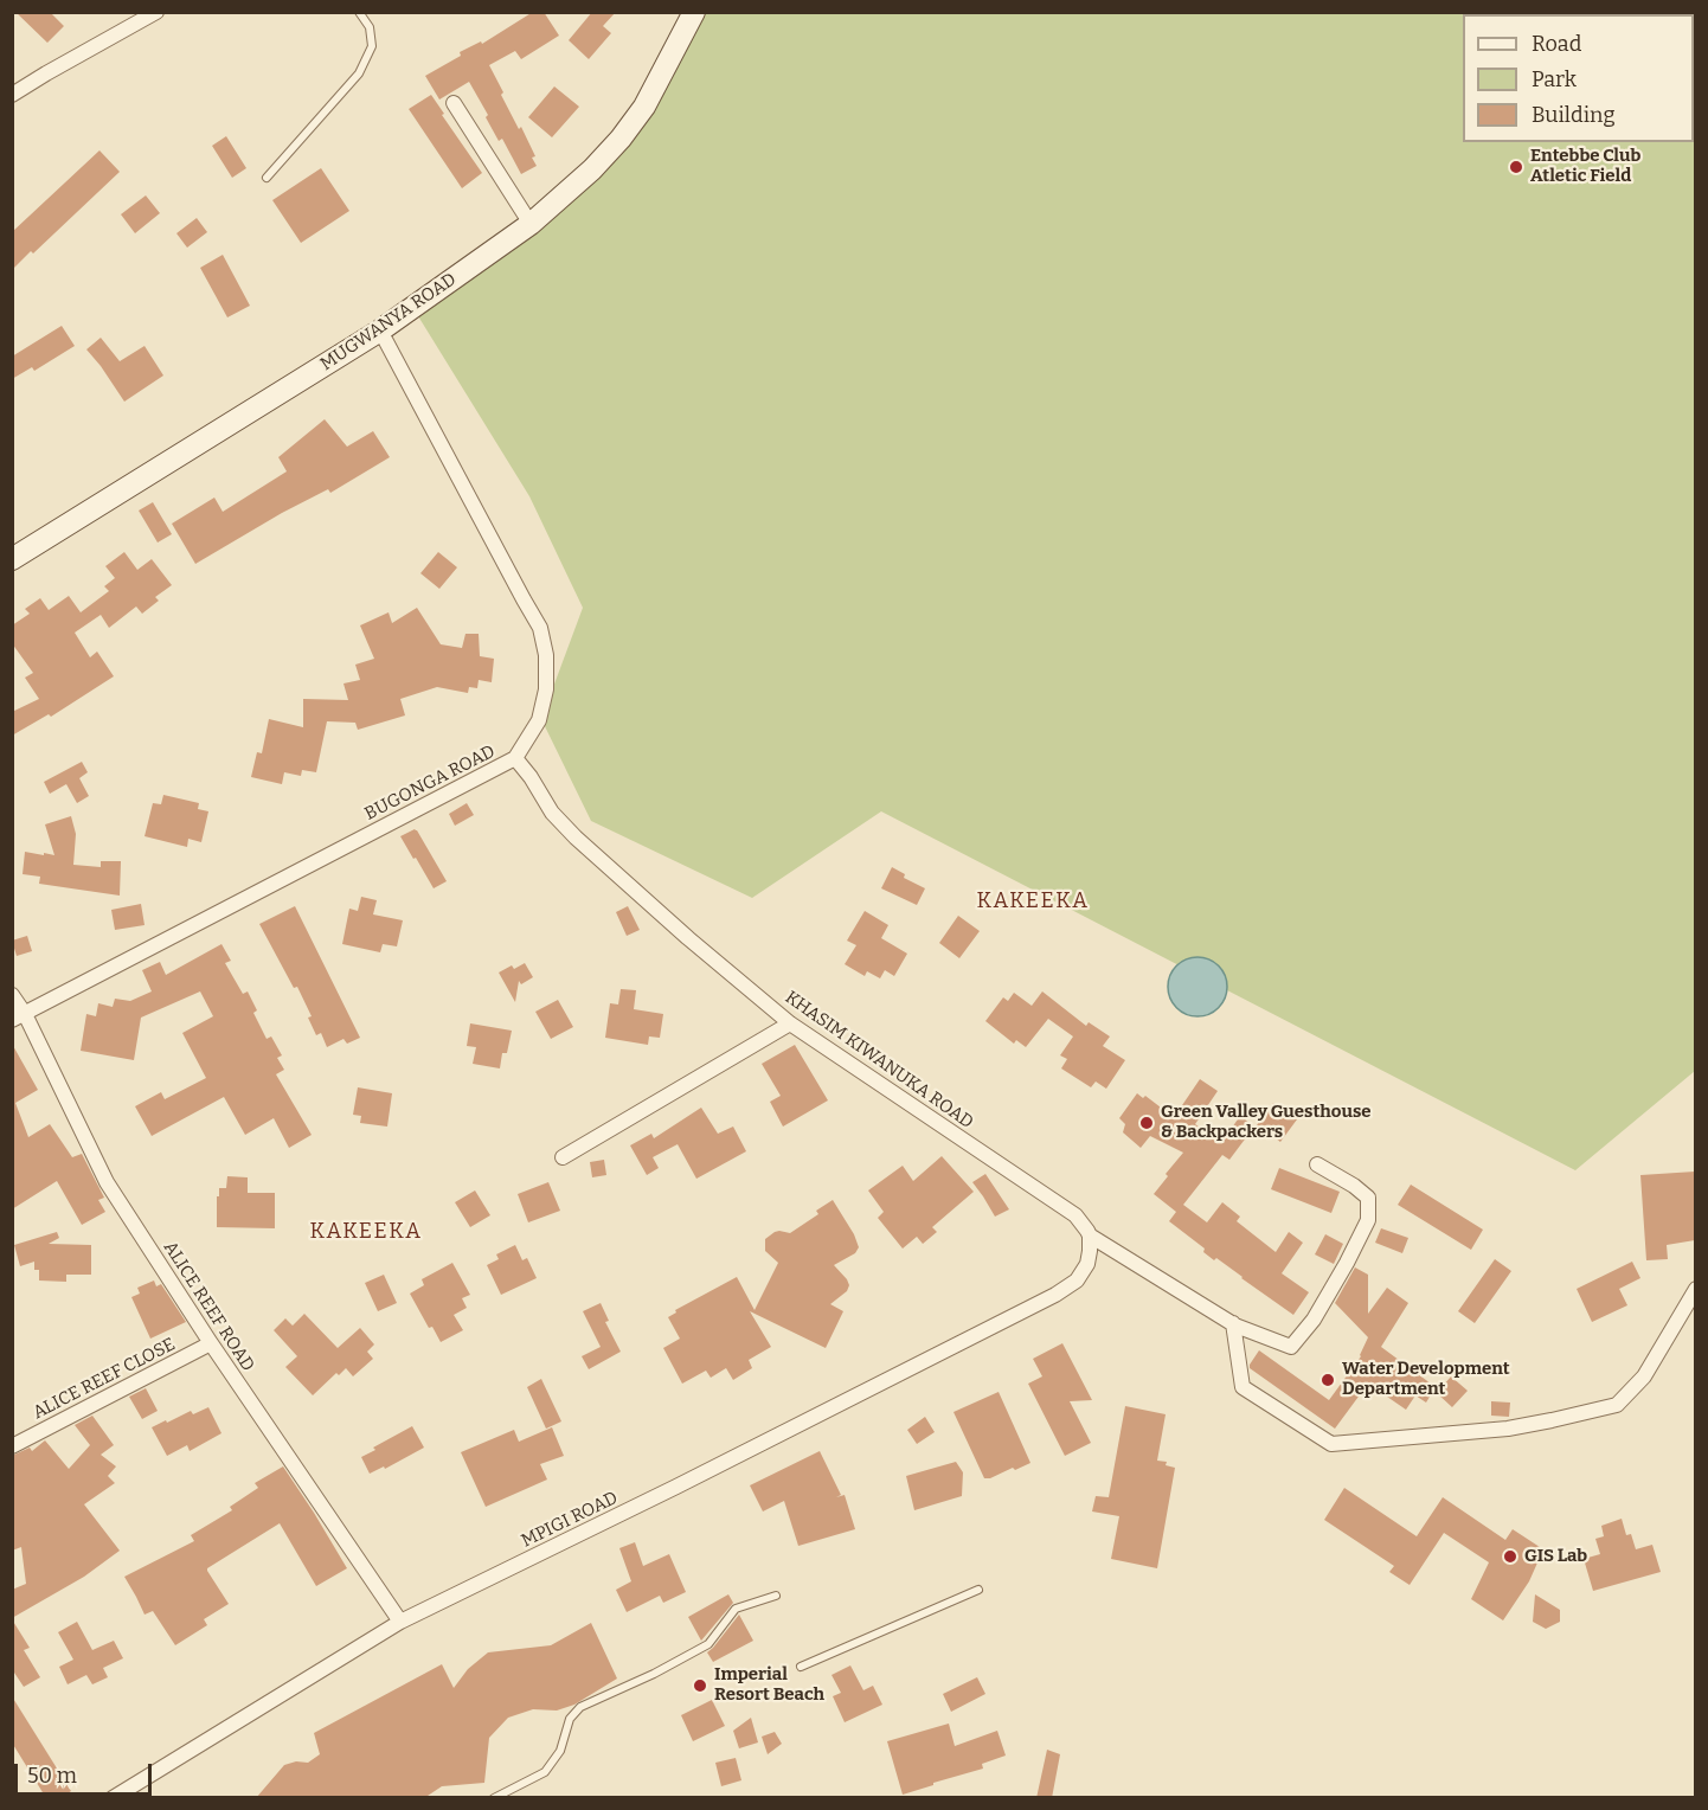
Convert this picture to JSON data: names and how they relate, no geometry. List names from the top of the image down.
{
  "streets": {
    "street": [
      "MUGWANYA ROAD",
      "BUGONGA ROAD",
      "KHASIM KIWANUKA ROAD",
      "ALICE REEF ROAD",
      "ALICE REEF CLOSE",
      "MPIGI ROAD"
    ]
  },
  "crossings": [
    ["MUGWANYA ROAD", "BUGONGA ROAD"],
    ["BUGONGA ROAD", "KHASIM KIWANUKA ROAD"],
    ["BUGONGA ROAD", "ALICE REEF ROAD"],
    ["KHASIM KIWANUKA ROAD", "MPIGI ROAD"],
    ["ALICE REEF ROAD", "ALICE REEF CLOSE"],
    ["ALICE REEF ROAD", "MPIGI ROAD"]
  ],
  "districts": ["KAKEEKA", "KAKEEKA"],
  "places": [
    "Entebbe Club Atletic Field",
    "Green Valley Guesthouse & Backpackers",
    "Water Development Department",
    "GIS Lab",
    "Imperial Resort Beach"
  ],
  "legend": ["Road", "Park", "Building"],
  "scale_bar": "50 m"
}
